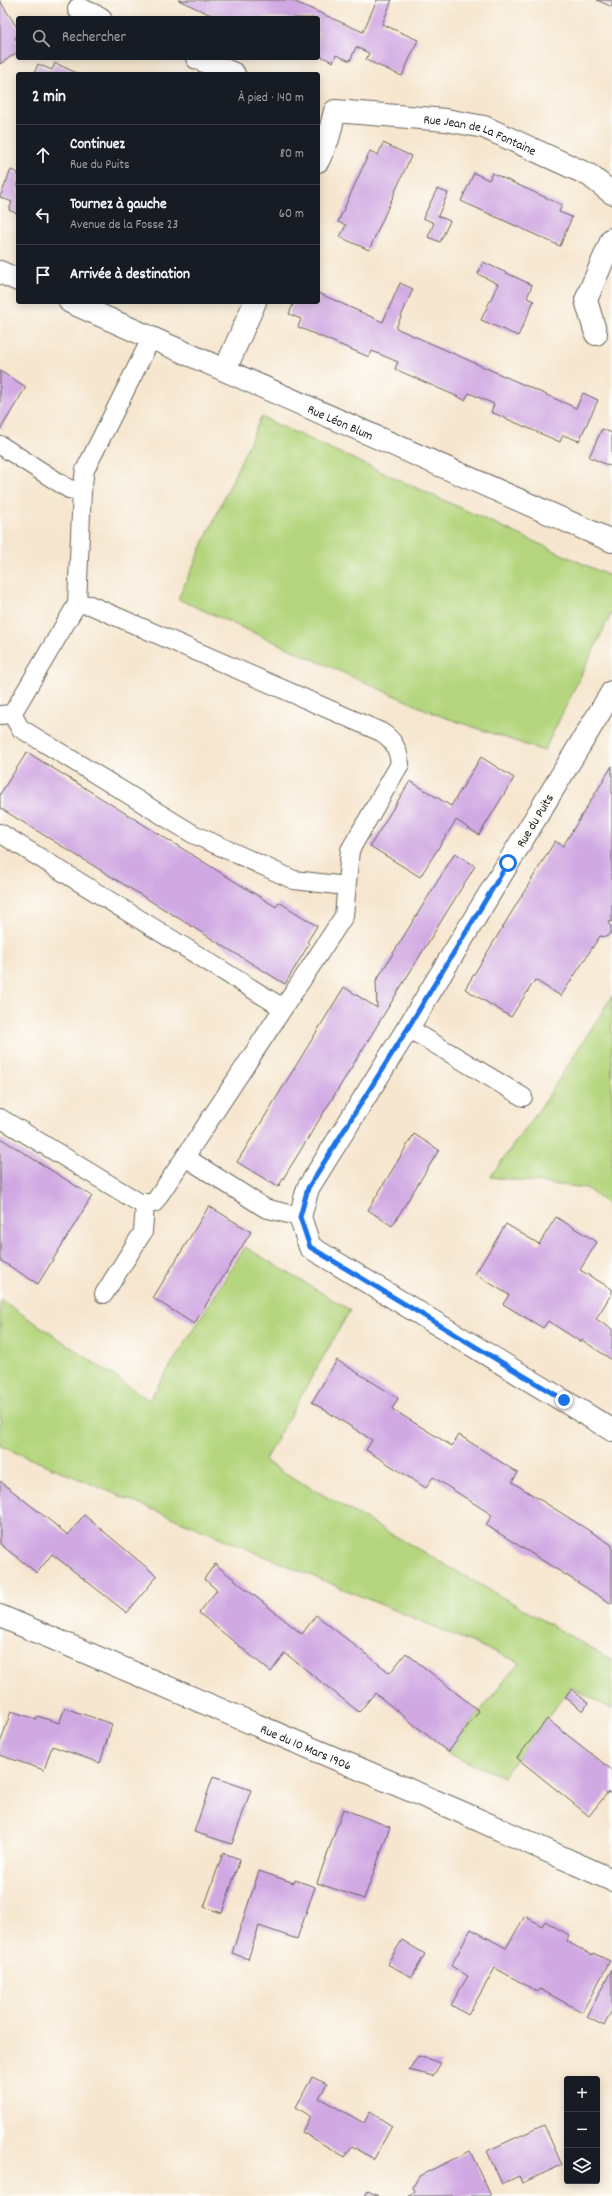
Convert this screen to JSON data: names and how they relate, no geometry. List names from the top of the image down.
{
  "streets": {
    "street": [
      "Rue Jean de La Fontaine",
      "Rue Léon Blum",
      "Rue du Puits",
      "Rue du 10 Mars 1906"
    ]
  },
  "page": {
    "search": "Rechercher",
    "heading": ["2 min", "À pied · 140 m"],
    "list": [
      ["Continuez", "Rue du Puits", "80 m"],
      ["Tournez à gauche", "Avenue de la Fosse 23", "60 m"],
      "Arrivée à destination"
    ],
    "map_buttons": ["+", "−"]
  }
}
